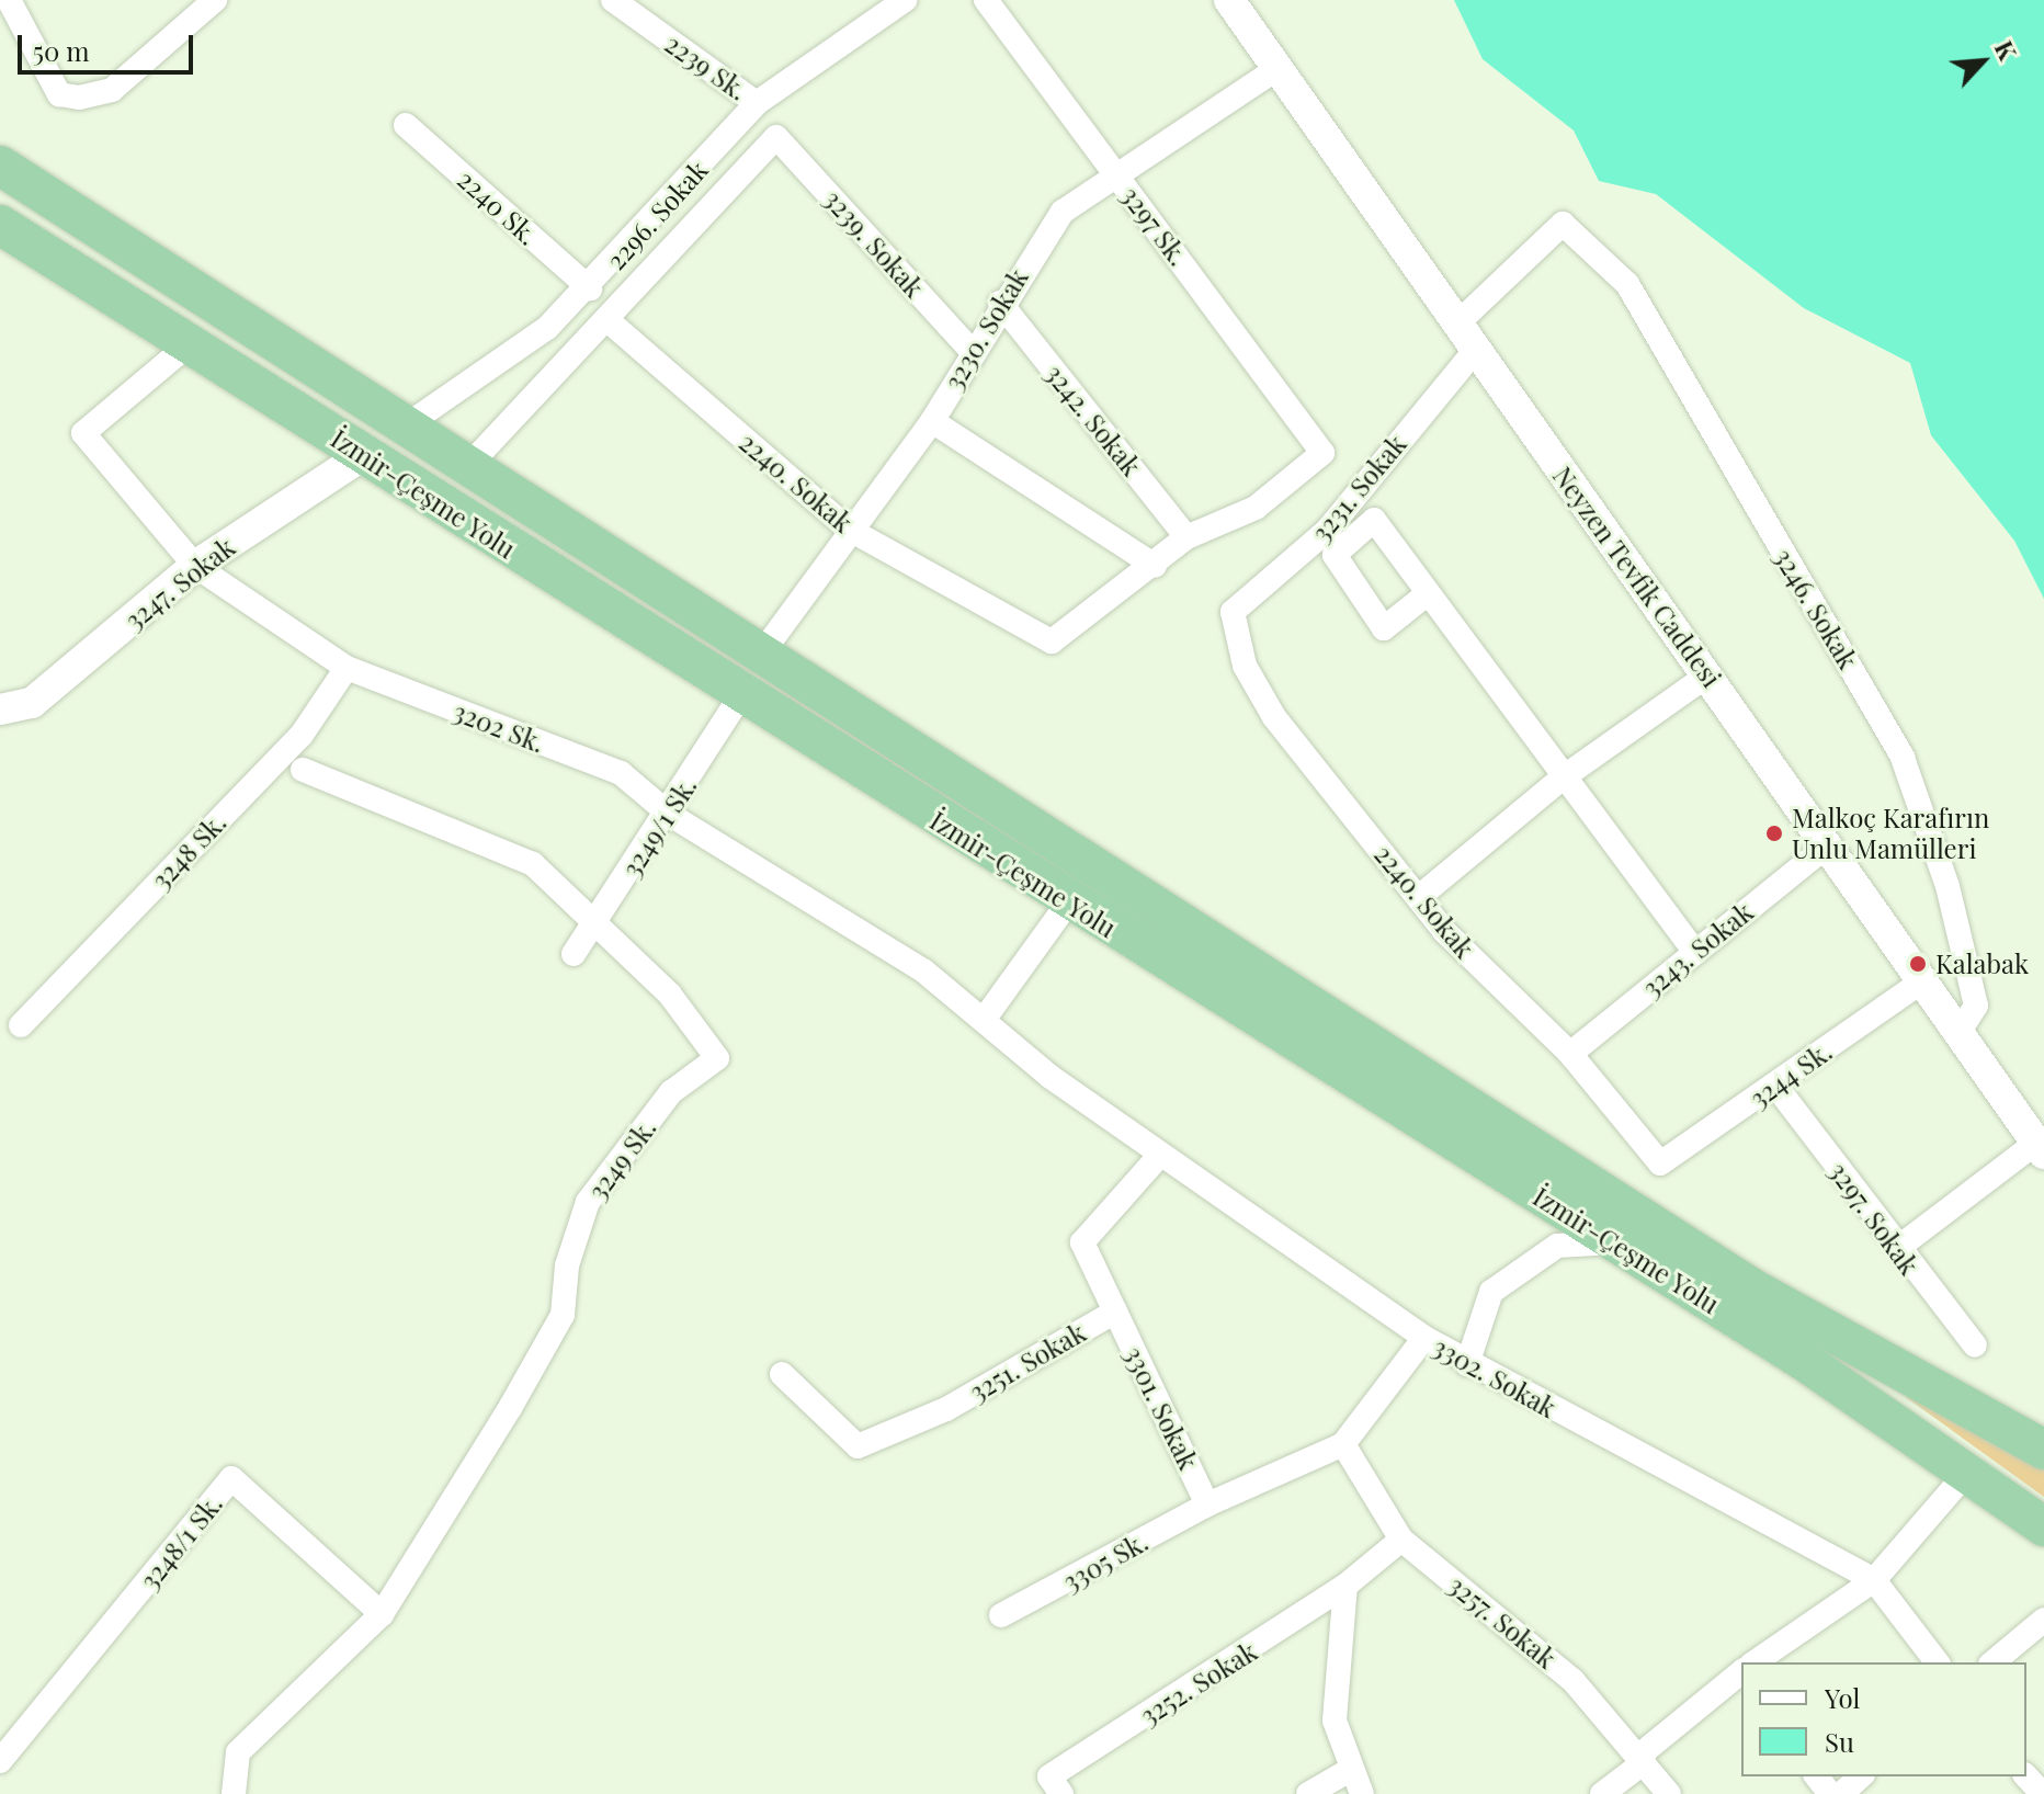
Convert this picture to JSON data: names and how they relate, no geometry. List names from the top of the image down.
{
  "streets": {
    "highway": ["İzmir-Çeşme Yolu"],
    "street": [
      "2239 Sk.",
      "2240 Sk.",
      "2296. Sokak",
      "3297 Sk.",
      "3239. Sokak",
      "3230. Sokak",
      "3242. Sokak",
      "2240. Sokak",
      "3231. Sokak",
      "Neyzen Tevfik Caddesi",
      "3247. Sokak",
      "3246. Sokak",
      "3202 Sk.",
      "3249/1 Sk.",
      "3248 Sk.",
      "3243. Sokak",
      "3244 Sk.",
      "3249 Sk.",
      "3297. Sokak",
      "3251. Sokak",
      "3302. Sokak",
      "3301. Sokak",
      "3248/1 Sk.",
      "3305 Sk.",
      "3257. Sokak",
      "3252. Sokak"
    ]
  },
  "crossings": [
    ["2239 Sk.", "2296. Sokak"],
    ["2240 Sk.", "2296. Sokak"],
    ["2296. Sokak", "İzmir-Çeşme Yolu"],
    ["3297 Sk.", "3230. Sokak"],
    ["3297 Sk.", "3242. Sokak"],
    ["3239. Sokak", "3230. Sokak"],
    ["3239. Sokak", "2240. Sokak"],
    ["3230. Sokak", "3242. Sokak"],
    ["3230. Sokak", "2240. Sokak"],
    ["3230. Sokak", "İzmir-Çeşme Yolu"],
    ["3230. Sokak", "Neyzen Tevfik Caddesi"],
    ["2240. Sokak", "3231. Sokak"],
    ["2240. Sokak", "3243. Sokak"],
    ["2240. Sokak", "3244 Sk."],
    ["3231. Sokak", "Neyzen Tevfik Caddesi"],
    ["İzmir-Çeşme Yolu", "3247. Sokak"],
    ["İzmir-Çeşme Yolu", "3202 Sk."],
    ["İzmir-Çeşme Yolu", "3249/1 Sk."],
    ["Neyzen Tevfik Caddesi", "3246. Sokak"],
    ["Neyzen Tevfik Caddesi", "3243. Sokak"],
    ["Neyzen Tevfik Caddesi", "3244 Sk."],
    ["3247. Sokak", "3202 Sk."],
    ["3202 Sk.", "3249/1 Sk."],
    ["3202 Sk.", "3248 Sk."],
    ["3202 Sk.", "3302. Sokak"],
    ["3249/1 Sk.", "3249 Sk."],
    ["3244 Sk.", "3297. Sokak"],
    ["3249 Sk.", "3248/1 Sk."],
    ["3251. Sokak", "3302. Sokak"],
    ["3251. Sokak", "3301. Sokak"],
    ["3301. Sokak", "3305 Sk."],
    ["3305 Sk.", "3257. Sokak"],
    ["3257. Sokak", "3252. Sokak"]
  ],
  "places": ["Malkoç Karafırın Unlu Mamülleri", "Kalabak"],
  "legend": ["Yol", "Su"],
  "scale_bar": "50 m",
  "north": "top right"
}
